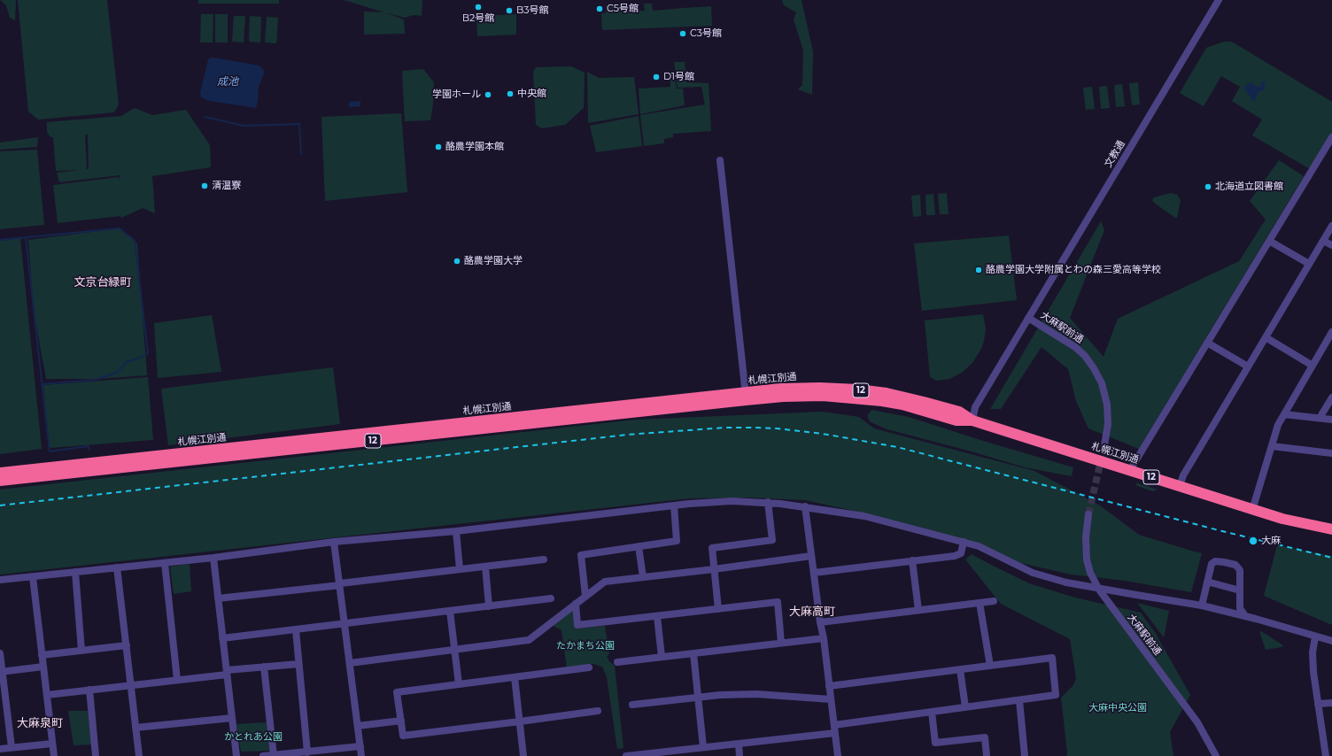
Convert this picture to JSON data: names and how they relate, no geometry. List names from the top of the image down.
{
  "streets": {
    "highway": ["札幌江別通", "12"],
    "street": ["文教通", "大麻駅前通"]
  },
  "crossings": [
    ["文教通", "大麻駅前通"],
    ["大麻駅前通", "札幌江別通"]
  ],
  "districts": ["文京台緑町", "大麻高町", "大麻泉町"],
  "water": ["成池"],
  "parks": ["たかまち公園", "大麻中央公園", "かとれあ公園"],
  "places": [
    "B2号館",
    "C5号館",
    "B3号館",
    "C3号館",
    "D1号館",
    "中央館",
    "学園ホール",
    "酪農学園本館",
    "清温寮",
    "北海道立図書館",
    "酪農学園大学",
    "酪農学園大学附属とわの森三愛高等学校",
    "大麻"
  ]
}
